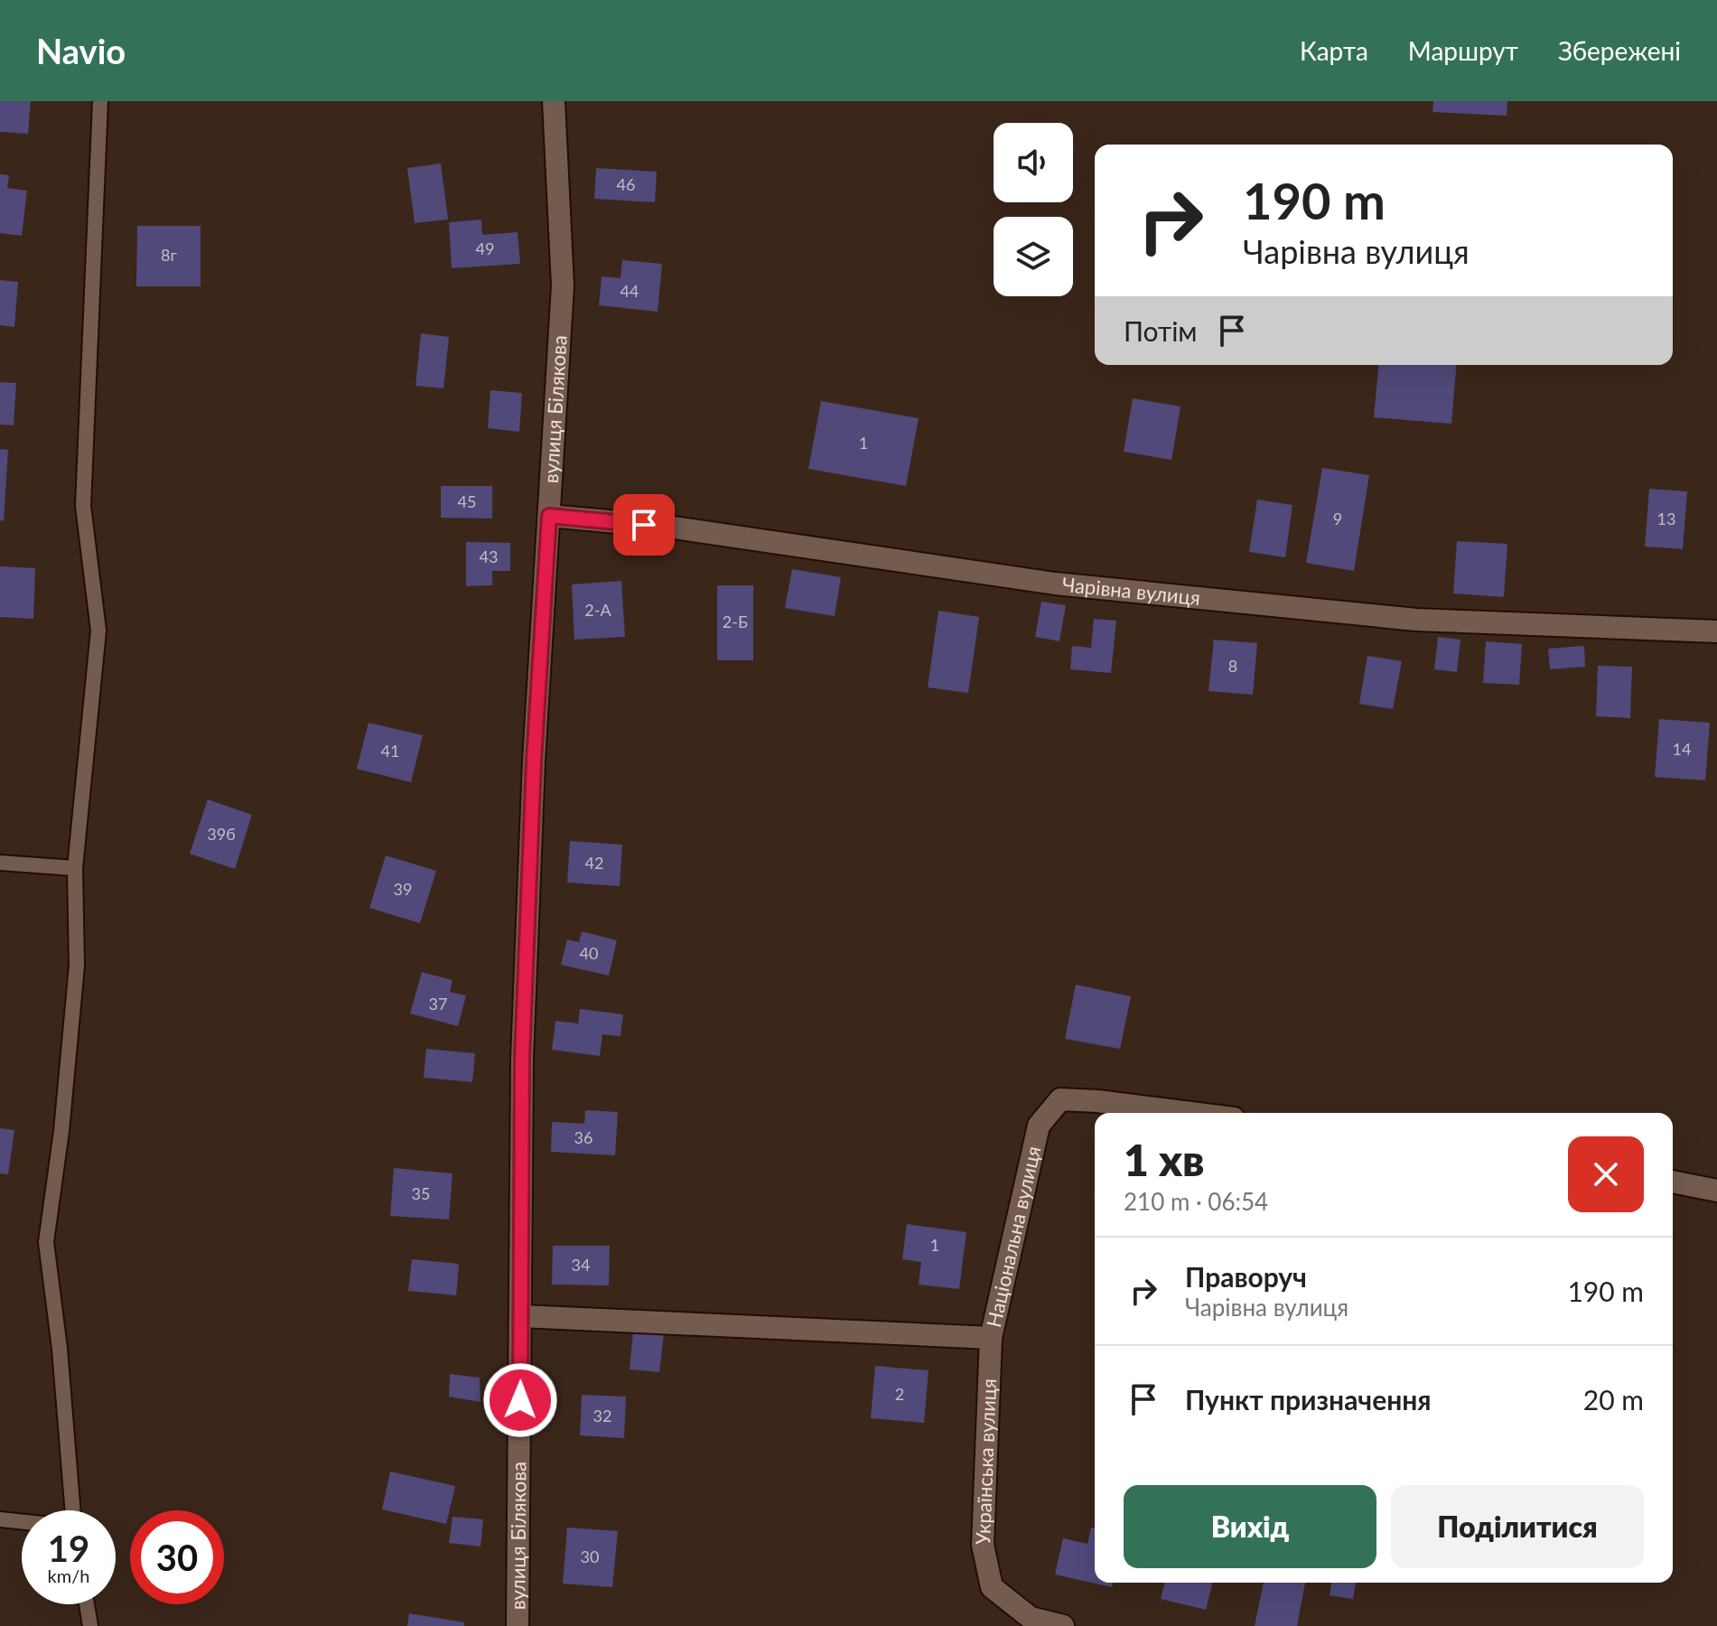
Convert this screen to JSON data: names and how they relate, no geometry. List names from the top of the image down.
{
  "streets": {
    "street": [
      "вулиця Білякова",
      "Чарівна вулиця",
      "Національна вулиця",
      "Українська вулиця"
    ]
  },
  "crossings": [
    ["вулиця Білякова", "Чарівна вулиця"],
    ["Національна вулиця", "Українська вулиця"]
  ],
  "house_numbers": [
    "46",
    "49",
    "8г",
    "44",
    "1",
    "45",
    "9",
    "13",
    "43",
    "2-А",
    "2-Б",
    "8",
    "14",
    "41",
    "39б",
    "42",
    "39",
    "40",
    "37",
    "36",
    "35",
    "1",
    "34",
    "2",
    "32",
    "30"
  ],
  "page": {
    "header": "Navio",
    "nav": ["Карта", "Маршрут", "Збережені"],
    "turn": ["190 m", "Чарівна вулиця"],
    "then": "Потім",
    "heading": ["1 хв", "210 m · 06:54"],
    "list": [
      {
        "name": "Праворуч",
        "note": "Чарівна вулиця",
        "value": "190 m"
      },
      {
        "name": "Пункт призначення",
        "value": "20 m"
      }
    ],
    "buttons": ["Вихід", "Поділитися"],
    "speed": "19 km/h",
    "limit": "30"
  }
}
